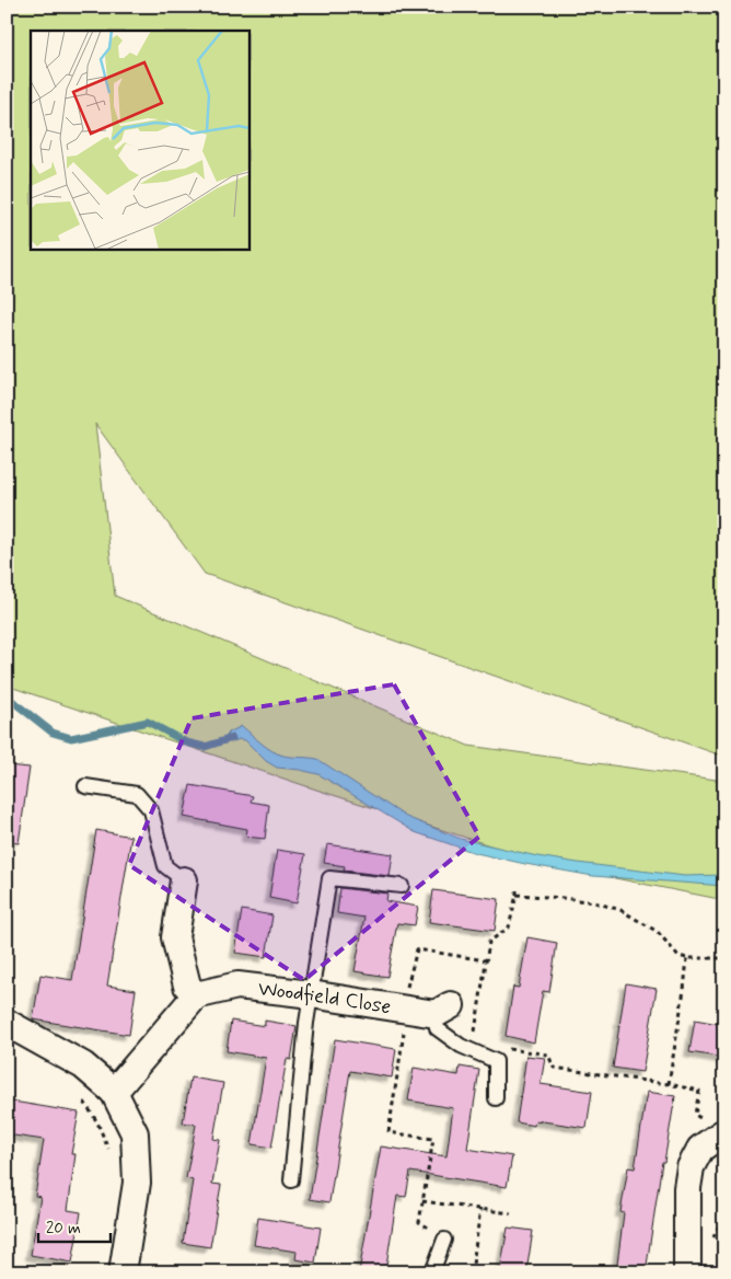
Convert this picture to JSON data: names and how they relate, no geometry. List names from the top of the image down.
{
  "streets": {
    "street": ["Woodfield Close"]
  },
  "scale_bar": "20 m"
}
